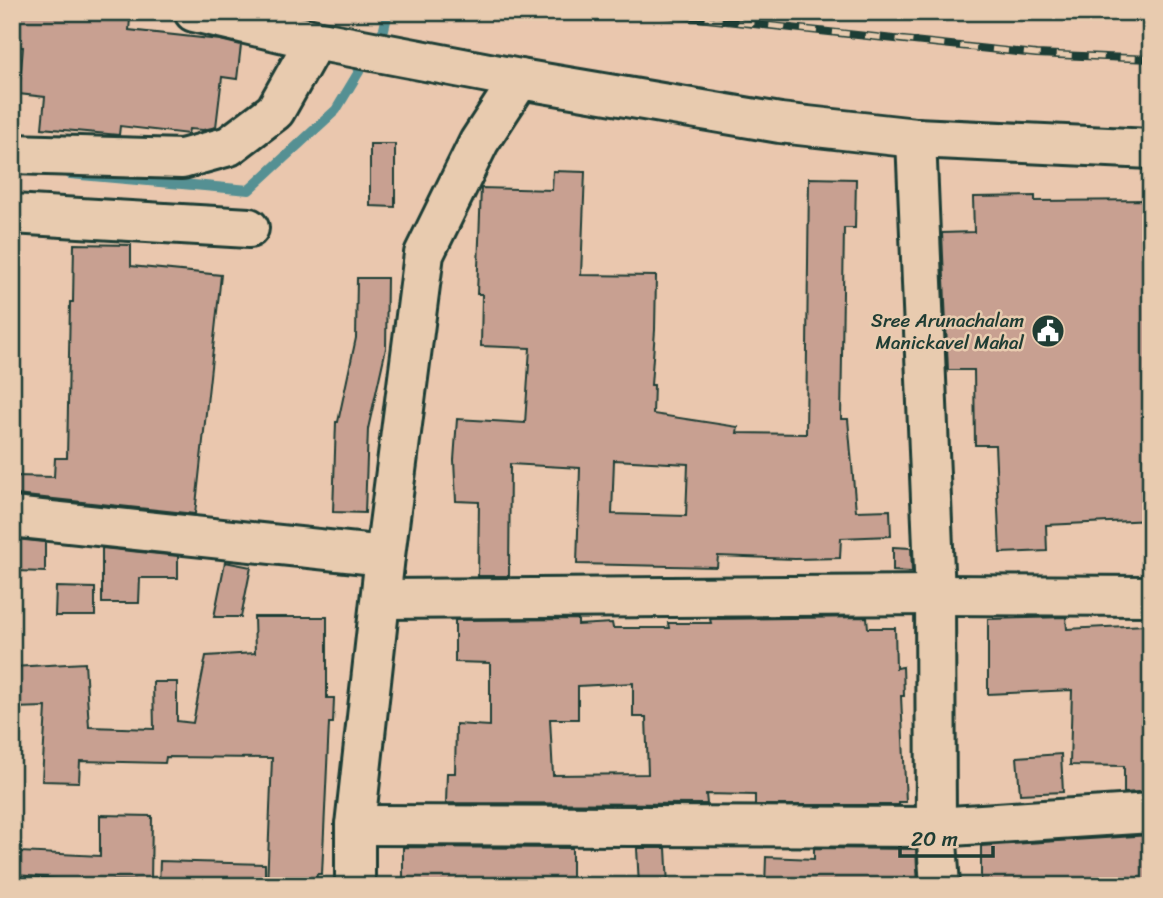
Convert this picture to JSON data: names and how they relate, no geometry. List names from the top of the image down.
{
  "places": {
    "public building": ["Sree Arunachalam Manickavel Mahal"]
  },
  "scale_bar": "20 m"
}
